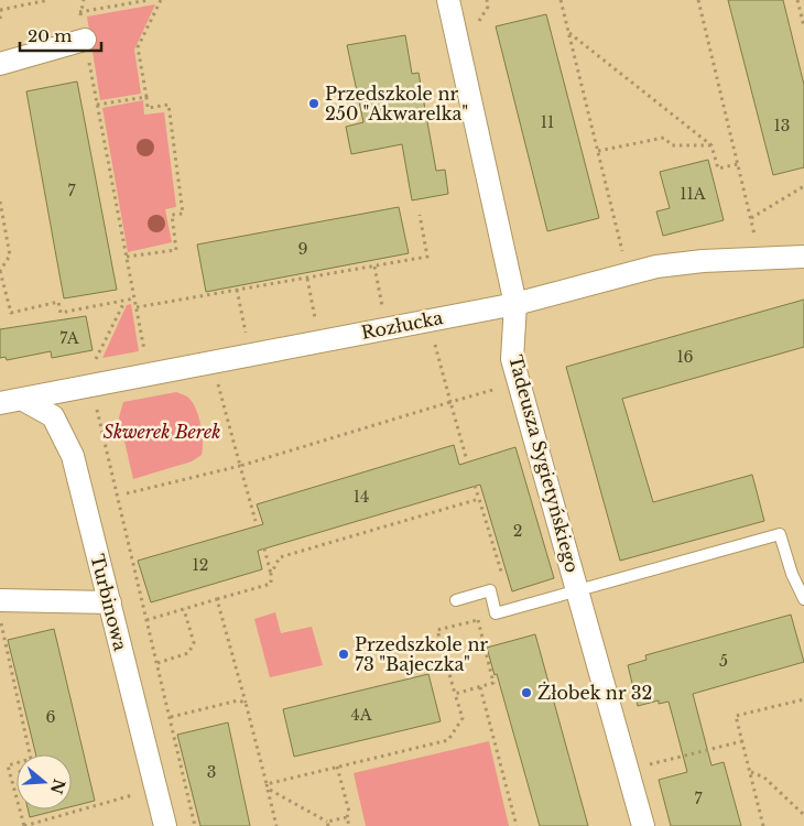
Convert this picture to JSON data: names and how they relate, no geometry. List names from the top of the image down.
{
  "streets": {
    "street": ["Rozłucka", "Tadeusza Sygietyńskiego", "Turbinowa"]
  },
  "crossings": [
    ["Rozłucka", "Tadeusza Sygietyńskiego"],
    ["Rozłucka", "Turbinowa"]
  ],
  "parks": ["Skwerek Berek"],
  "places": ["Przedszkole nr 250 \"Akwarelka\"", "Przedszkole nr 73 \"Bajeczka\"", "Żłobek nr 32"],
  "house_numbers": [
    "11",
    "13",
    "7",
    "11A",
    "9",
    "7A",
    "16",
    "14",
    "2",
    "12",
    "5",
    "4A",
    "6",
    "3",
    "7"
  ],
  "scale_bar": "20 m",
  "north": "right"
}
